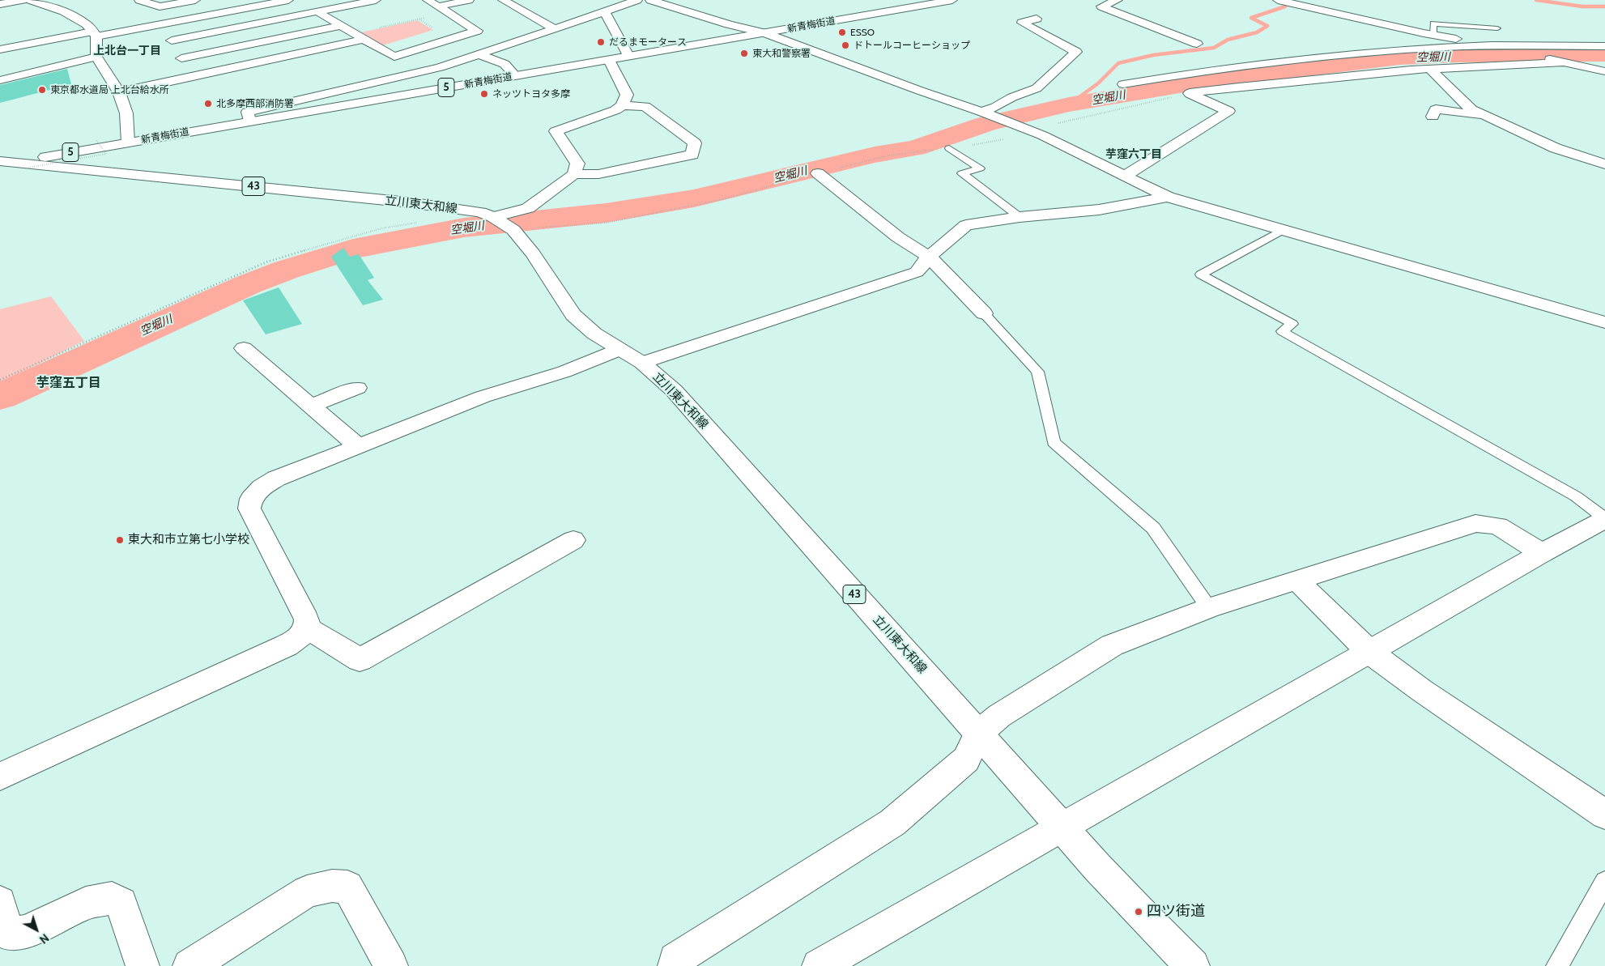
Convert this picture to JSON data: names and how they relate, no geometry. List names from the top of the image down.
{
  "streets": {
    "street": [
      "新青梅街道",
      "5",
      "43",
      "立川東大和線"
    ]
  },
  "crossings": [
    ["新青梅街道", "立川東大和線"]
  ],
  "districts": ["上北台一丁目", "芋窪六丁目", "芋窪五丁目"],
  "water": ["空堀川"],
  "places": [
    "ESSO",
    "だるまモータース",
    "ドトールコーヒーショップ",
    "東大和警察署",
    "東京都水道局 上北台給水所",
    "ネッツトヨタ多摩",
    "北多摩西部消防署",
    "東大和市立第七小学校",
    "四ツ街道"
  ],
  "north": "bottom right"
}
